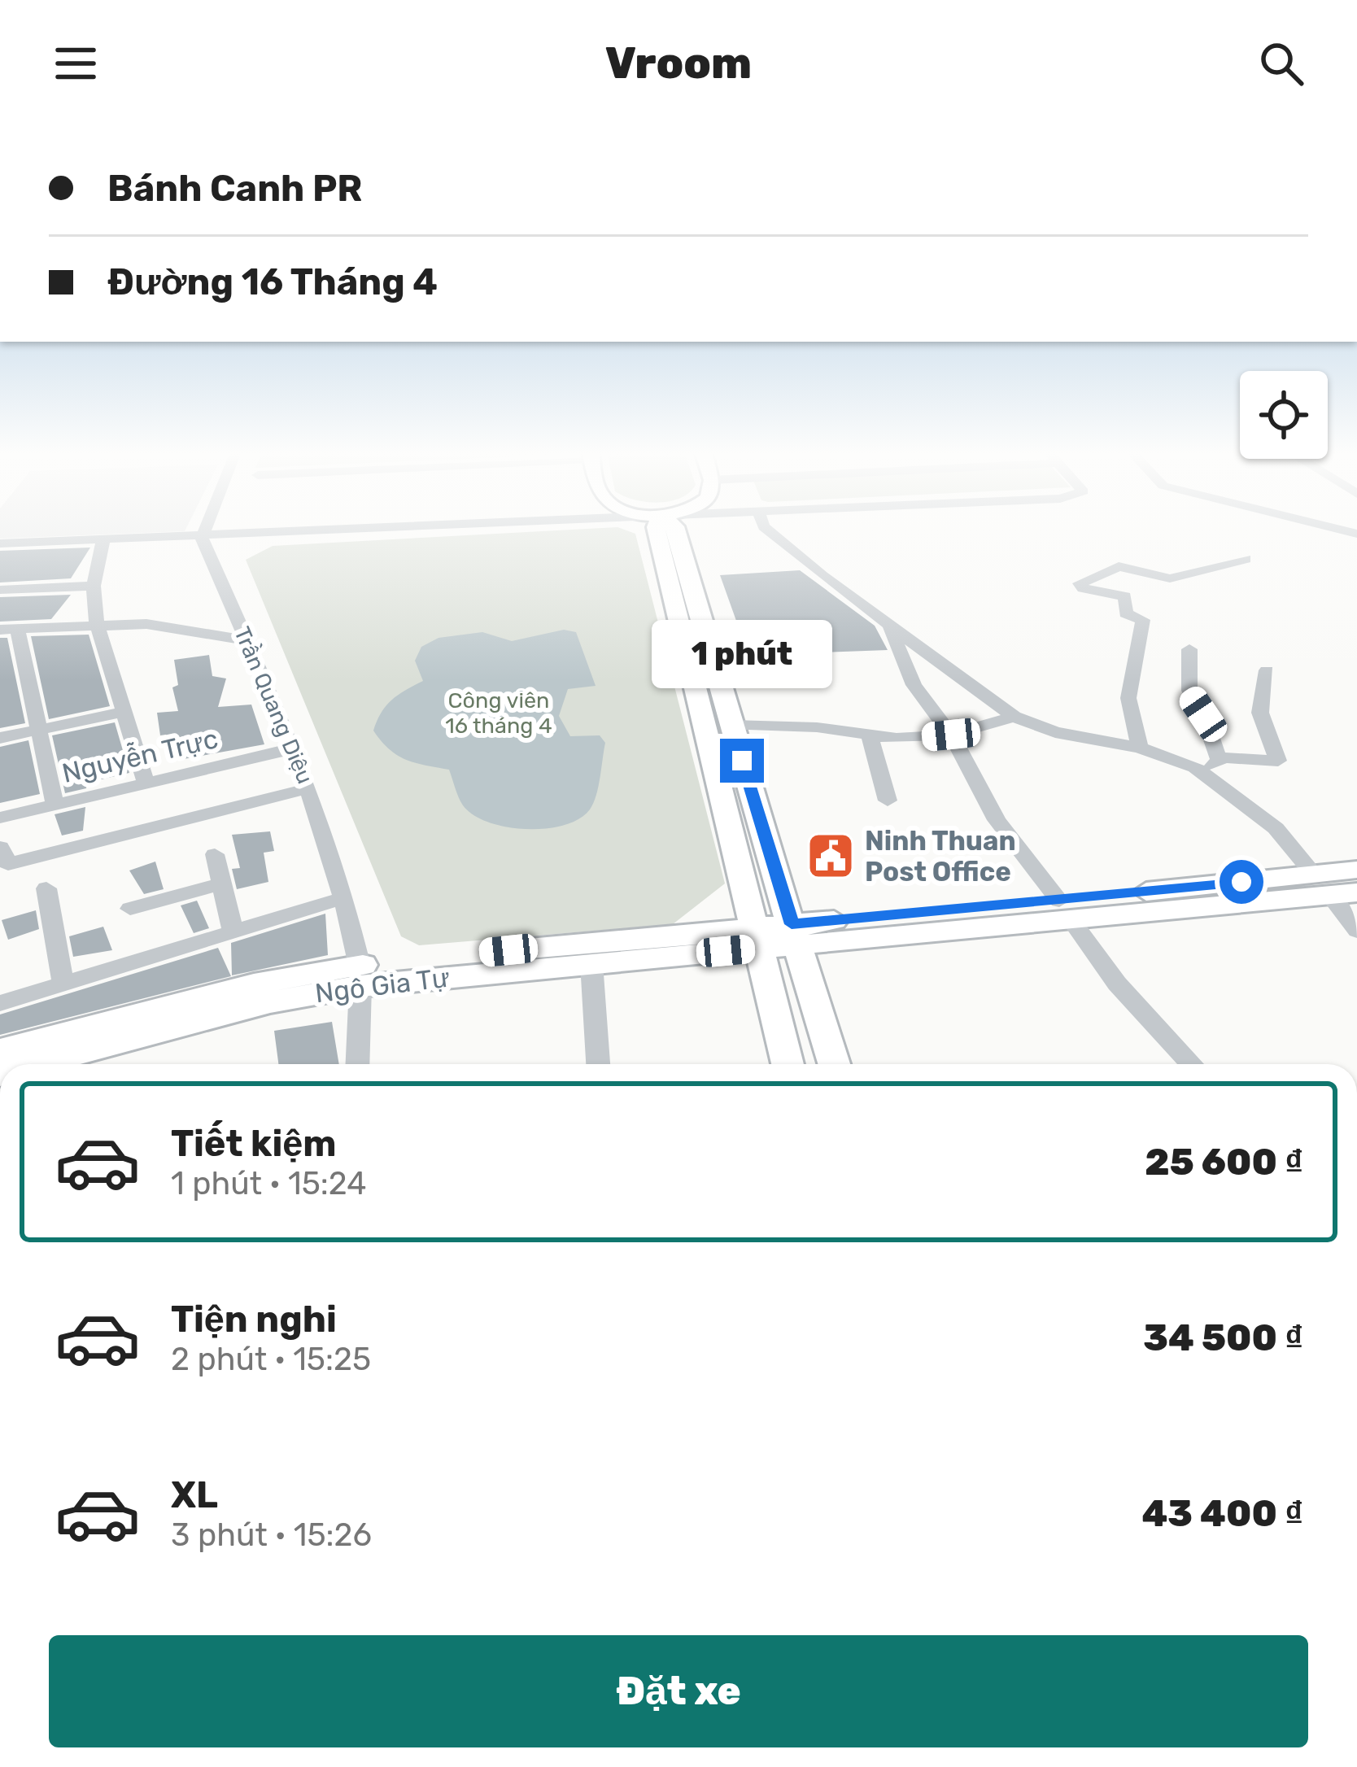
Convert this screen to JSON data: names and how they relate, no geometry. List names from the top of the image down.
{
  "streets": {
    "main road": ["Ngô Gia Tự"],
    "street": ["Trần Quang Diệu", "Nguyễn Trực"]
  },
  "crossings": [
    ["Trần Quang Diệu", "Nguyễn Trực"],
    ["Trần Quang Diệu", "Ngô Gia Tự"]
  ],
  "parks": ["Công viên 16 tháng 4"],
  "places": {
    "public building": ["Ninh Thuan Post Office"]
  },
  "page": {
    "header": "Vroom",
    "banner": ["Bánh Canh PR", "Đường 16 Tháng 4"],
    "bubble": "1 phút",
    "list": [
      {
        "name": "Tiết kiệm",
        "note": "1 phút · 15:24",
        "value": "25 600 ₫"
      },
      {
        "name": "Tiện nghi",
        "note": "2 phút · 15:25",
        "value": "34 500 ₫"
      },
      {
        "name": "XL",
        "note": "3 phút · 15:26",
        "value": "43 400 ₫"
      }
    ],
    "buttons": "Đặt xe"
  }
}
